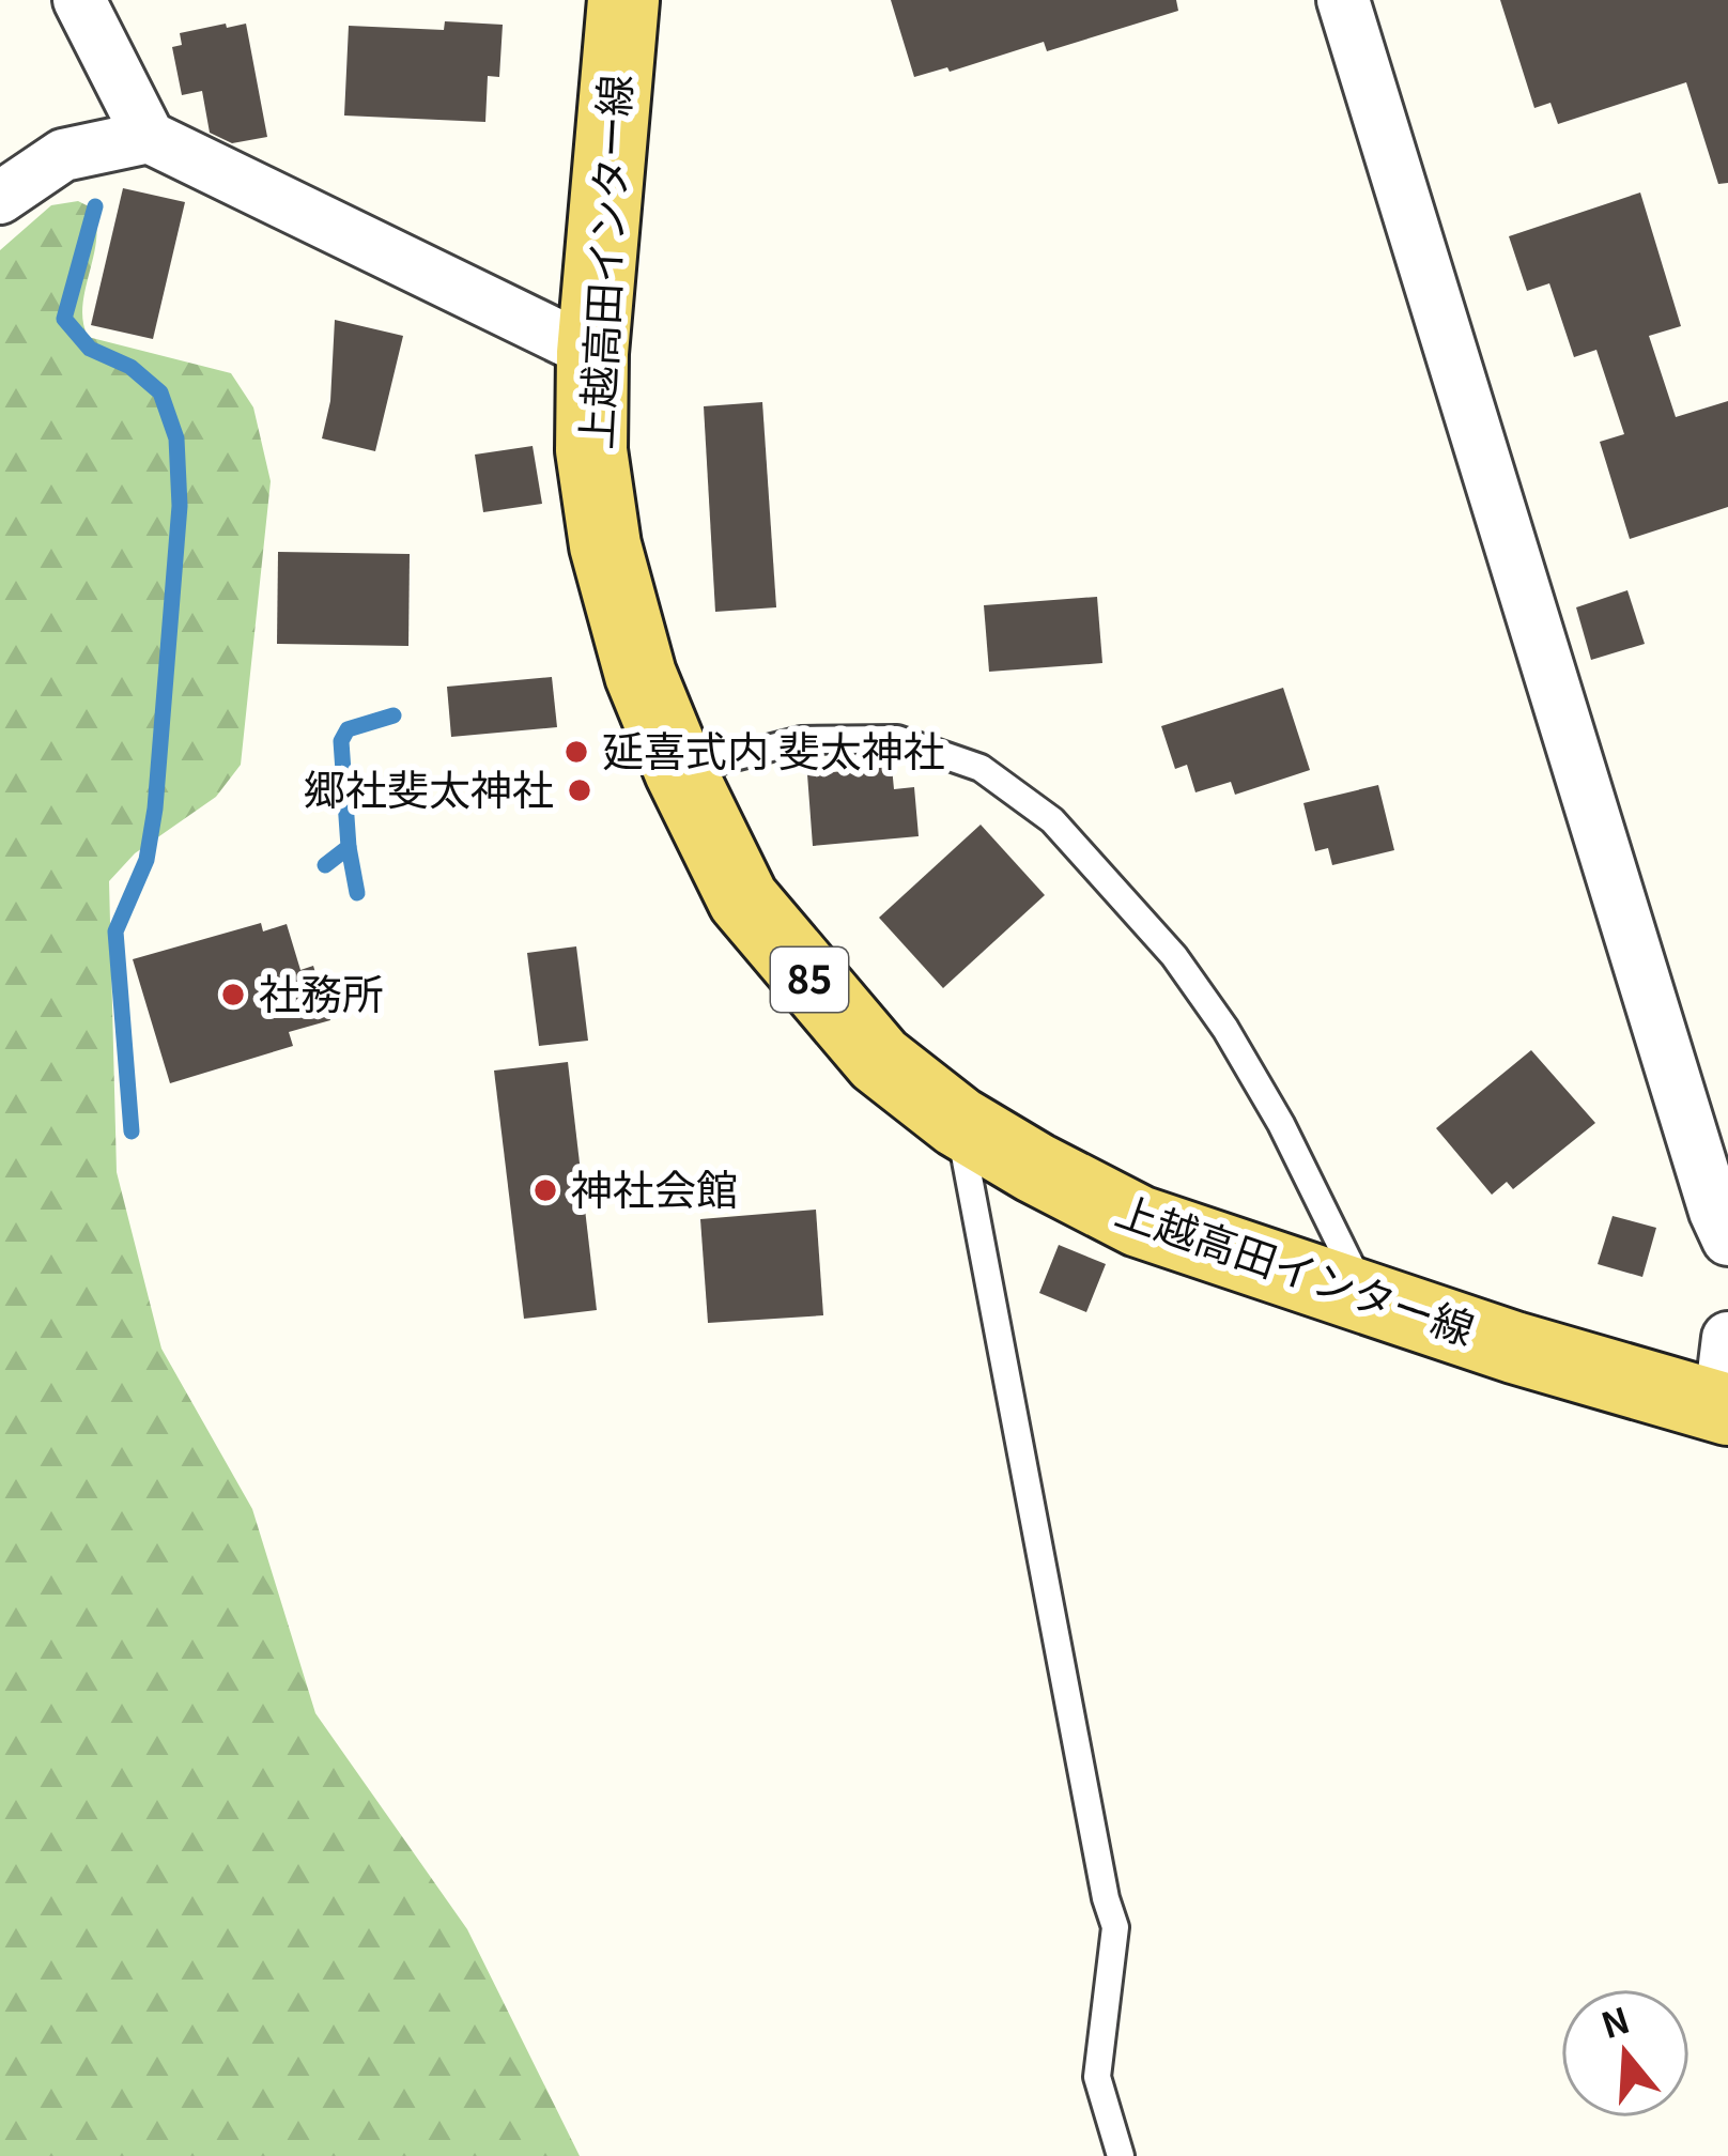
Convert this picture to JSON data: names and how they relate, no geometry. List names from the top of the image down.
{
  "streets": {
    "main road": ["上越高田インター線", "85"]
  },
  "places": [
    "延喜式内 斐太神社",
    "郷社斐太神社",
    "社務所",
    "神社会館"
  ],
  "north": "top"
}
